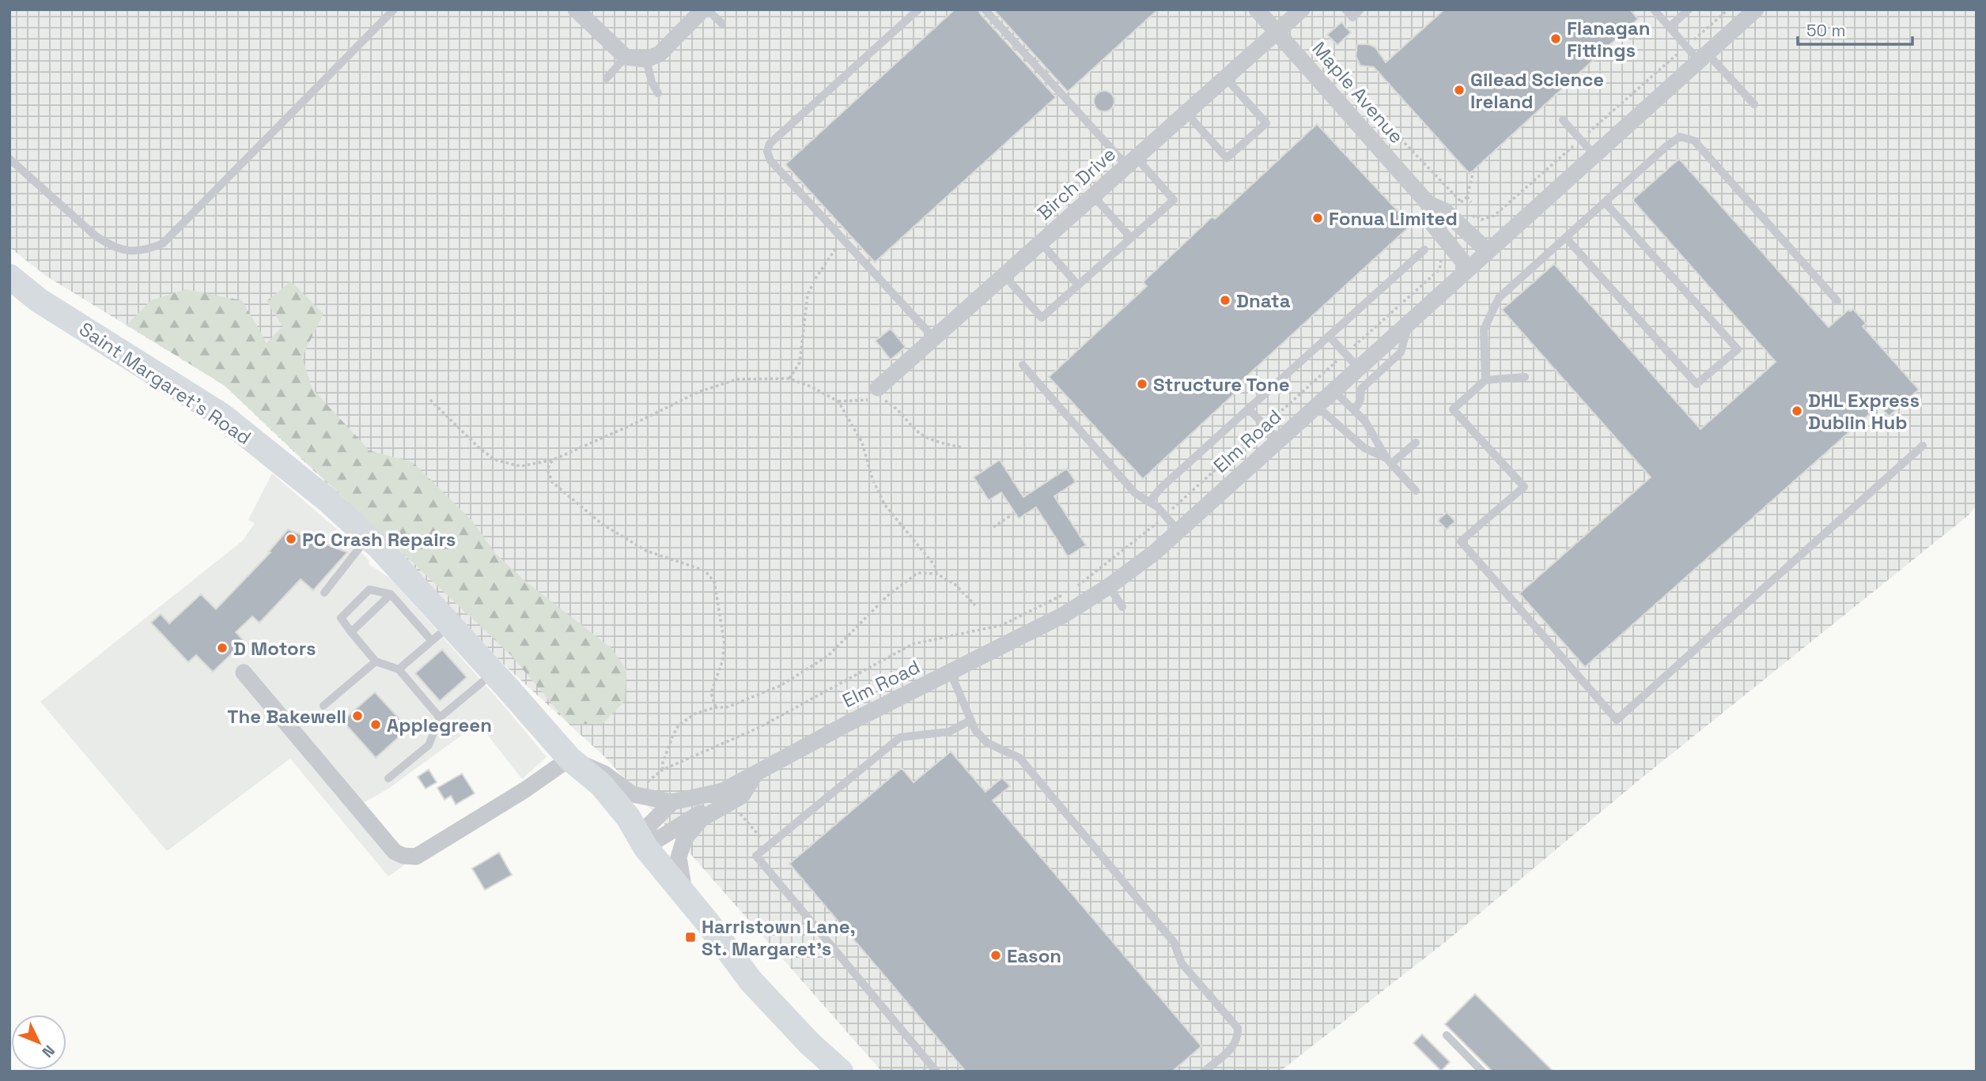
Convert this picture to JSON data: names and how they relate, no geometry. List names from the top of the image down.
{
  "streets": {
    "main road": ["Saint Margaret's Road"],
    "street": ["Maple Avenue", "Birch Drive", "Elm Road"]
  },
  "crossings": [
    ["Maple Avenue", "Birch Drive"],
    ["Maple Avenue", "Elm Road"],
    ["Saint Margaret's Road", "Elm Road"]
  ],
  "places": {
    "other": [
      "Flanagan Fittings",
      "Gilead Science Ireland",
      "Fonua Limited",
      "Dnata",
      "Structure Tone",
      "DHL Express Dublin Hub",
      "PC Crash Repairs",
      "D Motors",
      "The Bakewell",
      "Applegreen",
      "Eason"
    ],
    "transit": ["Harristown Lane, St. Margaret's"]
  },
  "scale_bar": "50 m",
  "north": "bottom right"
}
